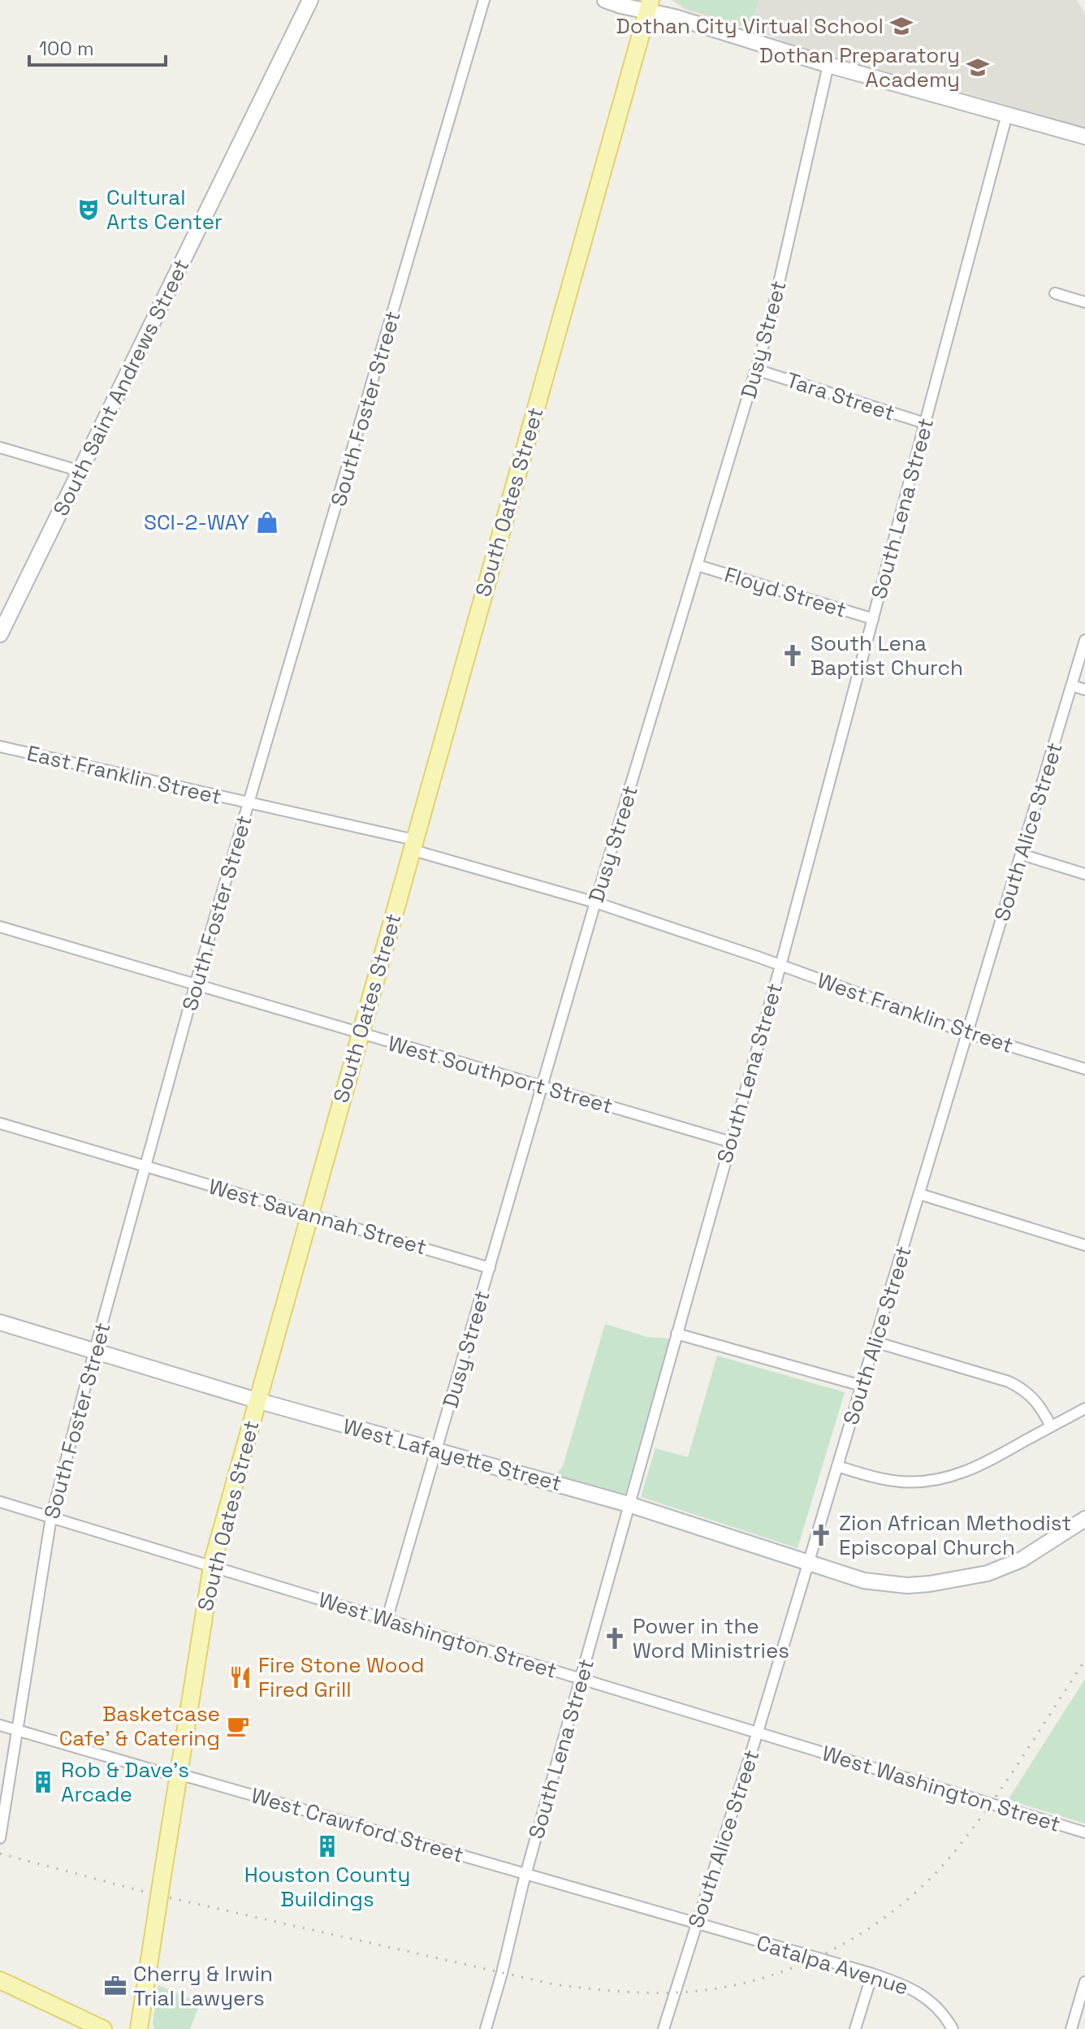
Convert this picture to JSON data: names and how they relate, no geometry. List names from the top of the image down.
{
  "streets": {
    "main road": ["South Oates Street"],
    "street": [
      "Dusy Street",
      "South Saint Andrews Street",
      "Tara Street",
      "South Foster Street",
      "South Lena Street",
      "Floyd Street",
      "East Franklin Street",
      "South Alice Street",
      "West Franklin Street",
      "West Southport Street",
      "West Savannah Street",
      "West Lafayette Street",
      "West Washington Street",
      "West Crawford Street",
      "Catalpa Avenue"
    ]
  },
  "crossings": [
    ["Dusy Street", "Tara Street"],
    ["Dusy Street", "Floyd Street"],
    ["Dusy Street", "West Franklin Street"],
    ["Dusy Street", "West Southport Street"],
    ["Dusy Street", "West Savannah Street"],
    ["Dusy Street", "West Lafayette Street"],
    ["Dusy Street", "West Washington Street"],
    ["Tara Street", "South Lena Street"],
    ["South Foster Street", "East Franklin Street"],
    ["South Foster Street", "West Franklin Street"],
    ["South Foster Street", "West Southport Street"],
    ["South Foster Street", "West Savannah Street"],
    ["South Foster Street", "West Lafayette Street"],
    ["South Foster Street", "West Washington Street"],
    ["South Foster Street", "West Crawford Street"],
    ["South Oates Street", "West Franklin Street"],
    ["South Oates Street", "West Southport Street"],
    ["South Oates Street", "West Savannah Street"],
    ["South Oates Street", "West Lafayette Street"],
    ["South Oates Street", "West Washington Street"],
    ["South Oates Street", "West Crawford Street"],
    ["South Lena Street", "Floyd Street"],
    ["South Lena Street", "West Franklin Street"],
    ["South Lena Street", "West Southport Street"],
    ["South Lena Street", "West Lafayette Street"],
    ["South Lena Street", "West Washington Street"],
    ["South Lena Street", "West Crawford Street"],
    ["East Franklin Street", "West Franklin Street"],
    ["South Alice Street", "West Franklin Street"],
    ["South Alice Street", "West Lafayette Street"],
    ["South Alice Street", "West Washington Street"],
    ["South Alice Street", "West Crawford Street"],
    ["South Alice Street", "Catalpa Avenue"],
    ["West Crawford Street", "Catalpa Avenue"]
  ],
  "places": {
    "school or university": ["Dothan City Virtual School", "Dothan Preparatory Academy"],
    "theatre": ["Cultural Arts Center"],
    "shop": ["SCI-2-WAY"],
    "church": ["South Lena Baptist Church", "Zion African Methodist Episcopal Church", "Power in the Word Ministries"],
    "restaurant": ["Fire Stone Wood Fired Grill"],
    "cafe": ["Basketcase Cafe' & Catering"],
    "building": ["Rob & Dave's Arcade", "Houston County Buildings"],
    "office": ["Cherry & Irwin Trial Lawyers"]
  },
  "scale_bar": "100 m"
}
